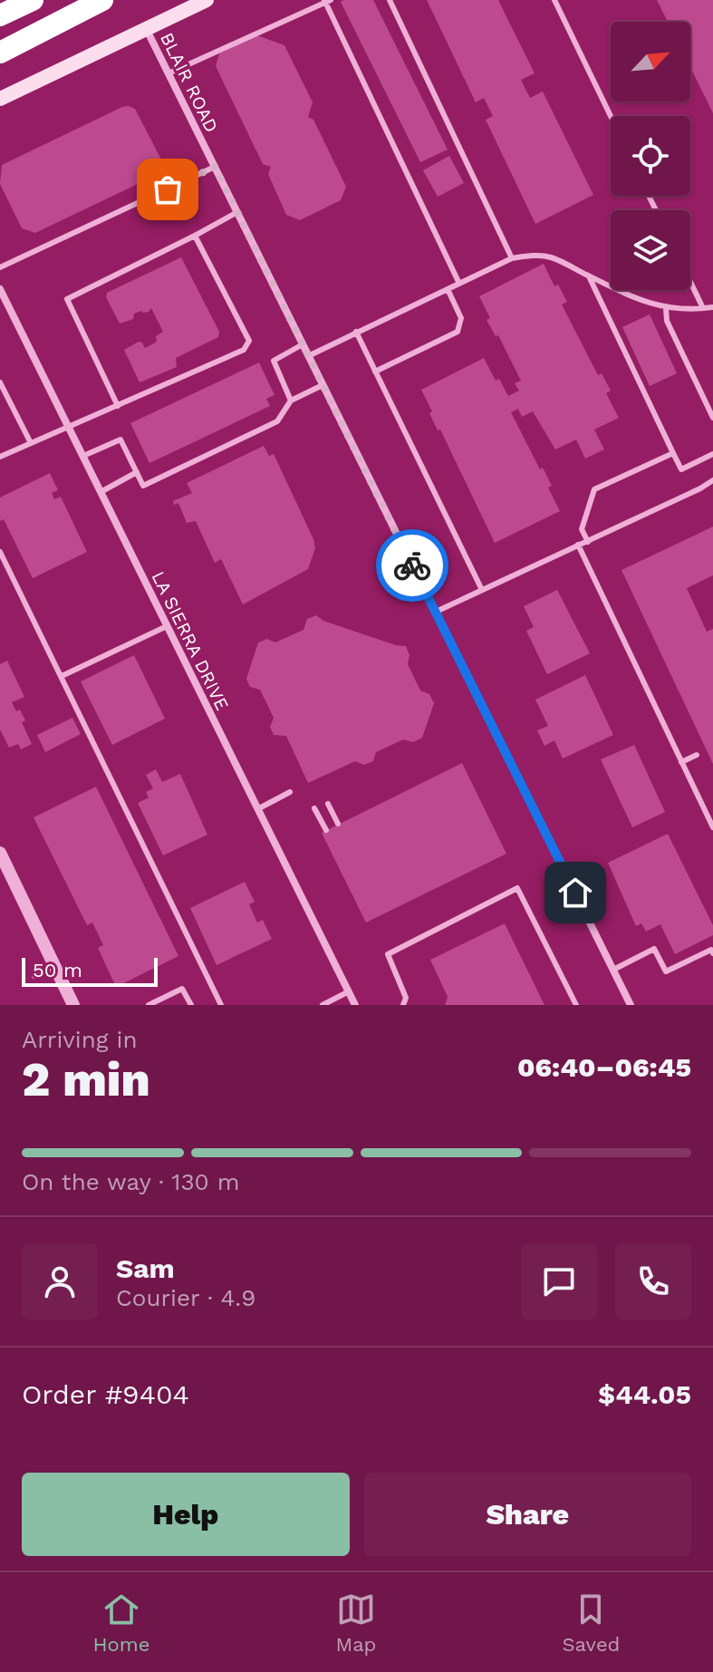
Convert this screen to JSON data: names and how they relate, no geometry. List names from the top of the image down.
{
  "streets": {
    "street": ["BLAIR ROAD", "LA SIERRA DRIVE"]
  },
  "scale_bar": "50 m",
  "north": "top right",
  "page": {
    "scale": "50 m",
    "heading": ["2 min", "Arriving in", "06:40–06:45"],
    "panel": [
      "Sam",
      "Courier · 4.9",
      "Order #9404",
      "$44.05"
    ],
    "bar": "On the way · 130 m",
    "buttons": ["Help", "Share"],
    "tabs": ["Home", "Map", "Saved"]
  }
}
